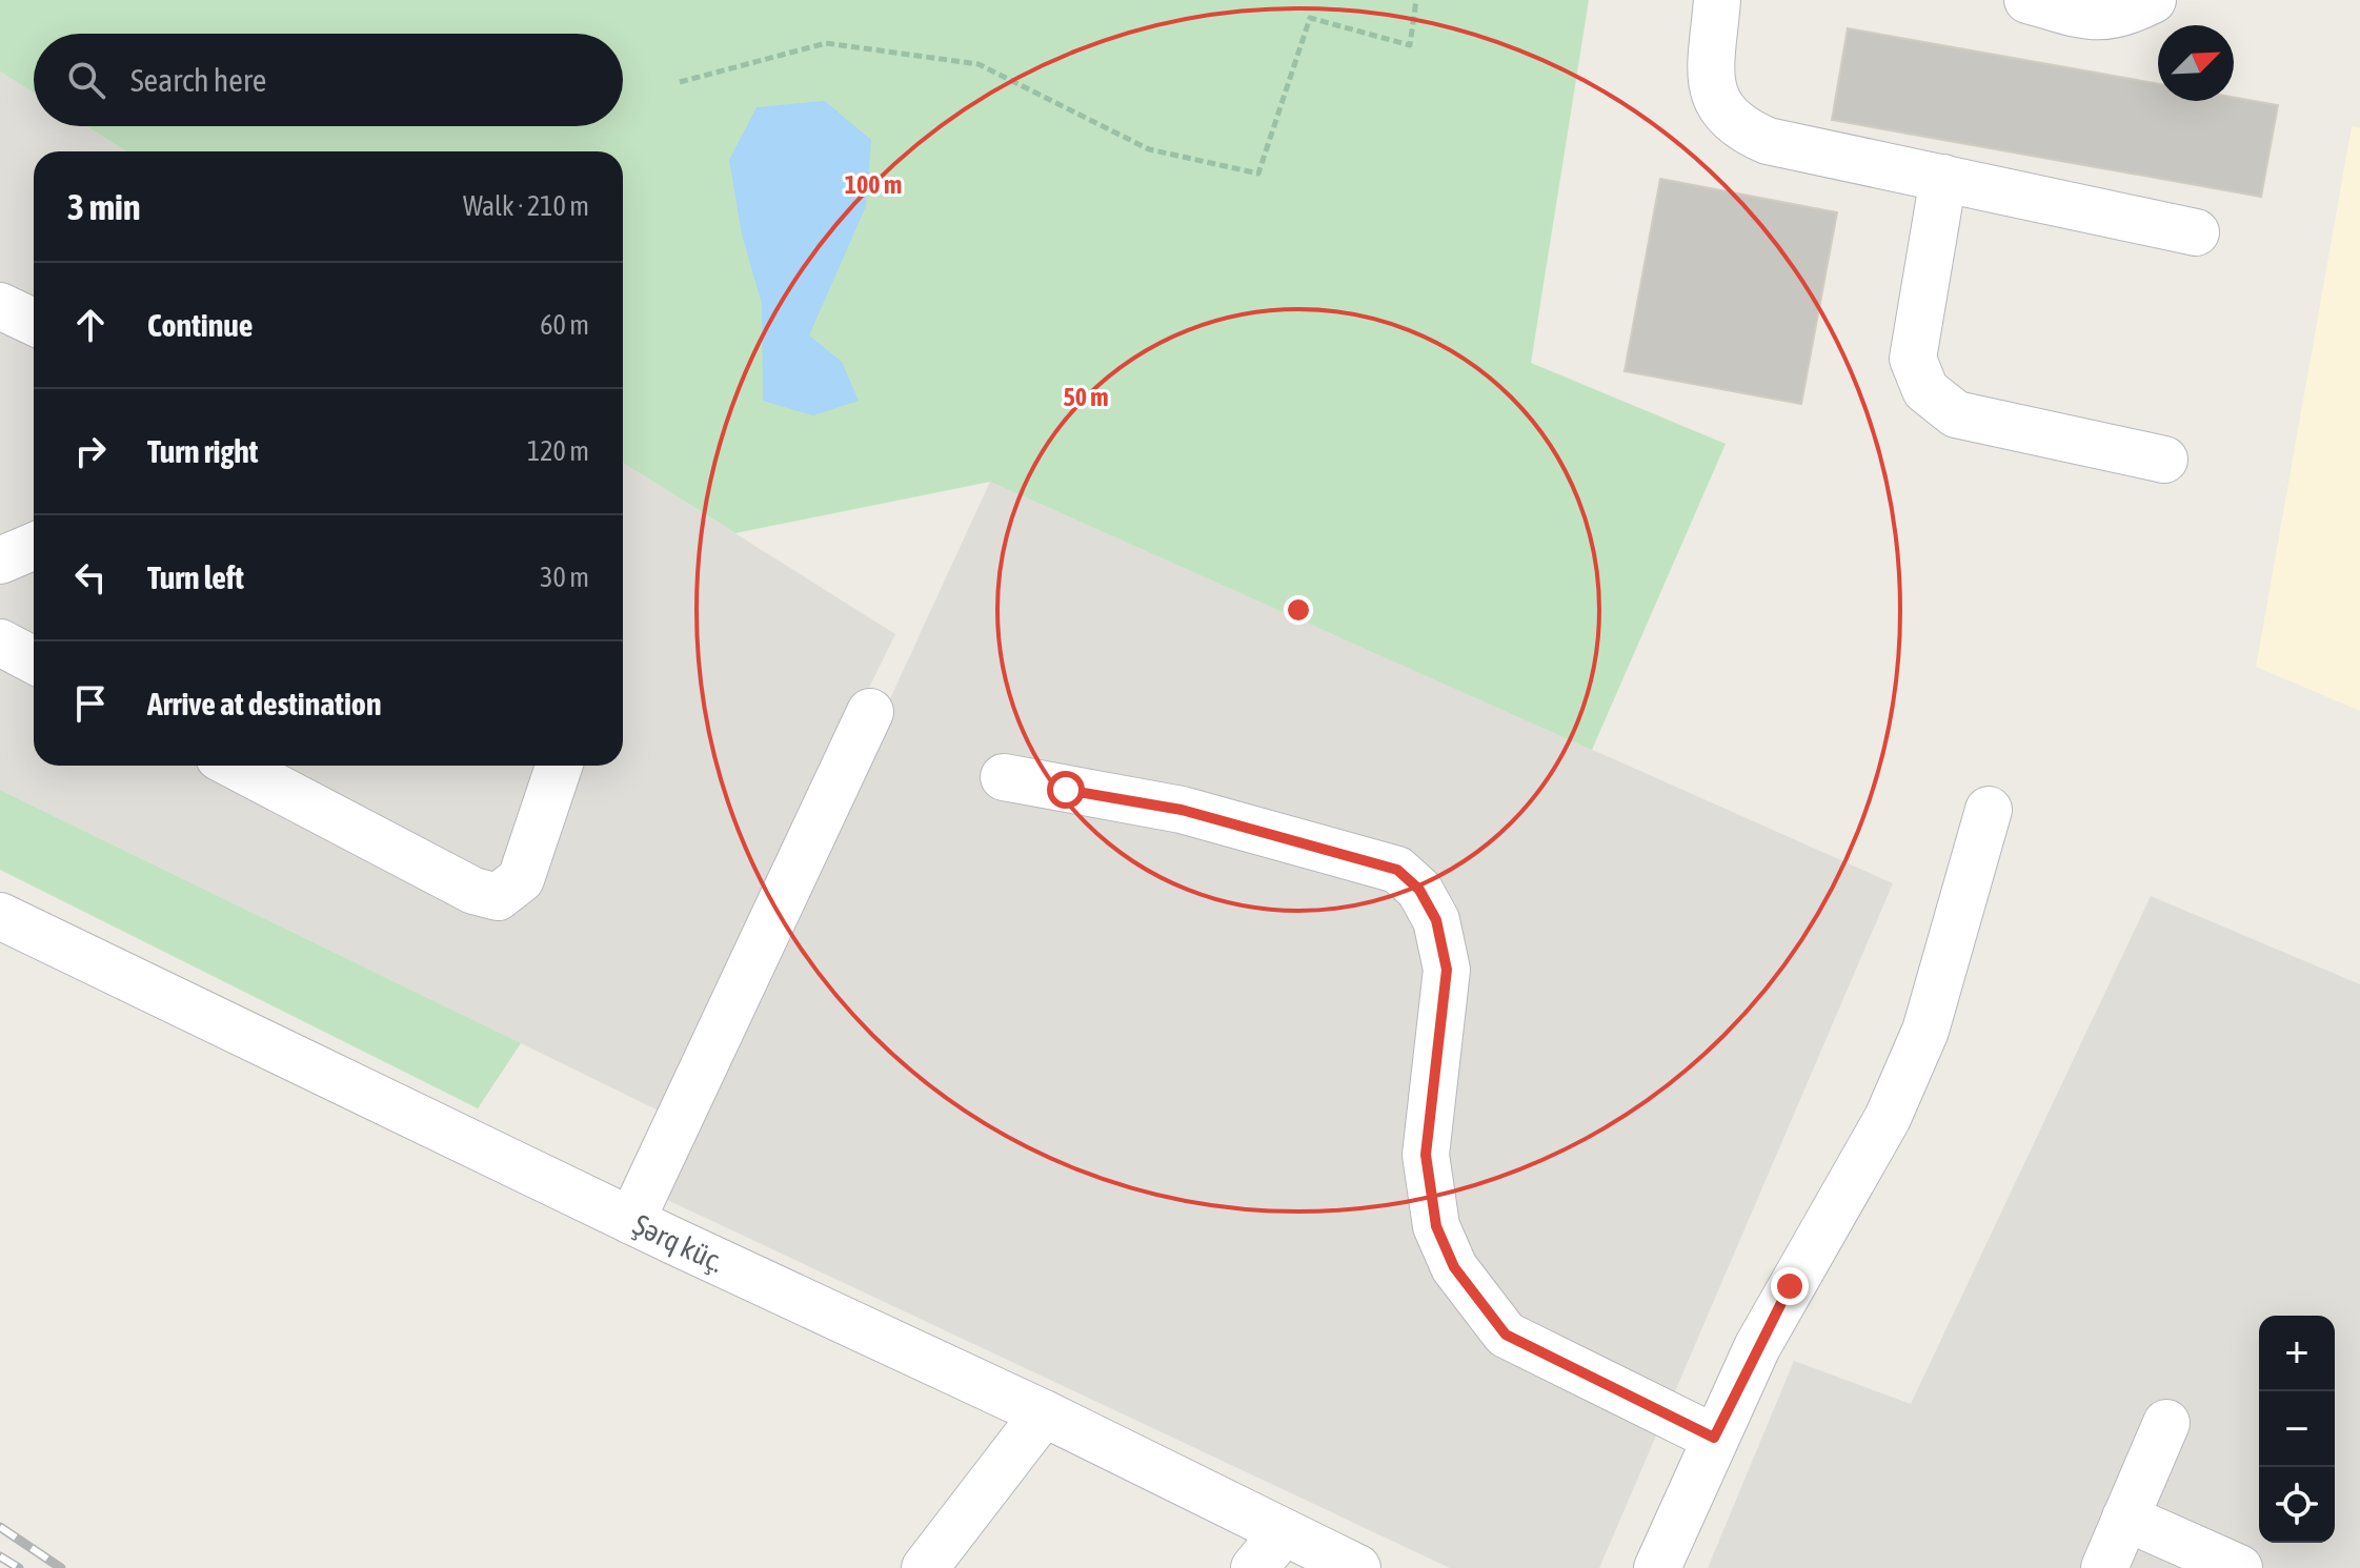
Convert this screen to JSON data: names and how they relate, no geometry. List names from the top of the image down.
{
  "streets": {
    "street": ["Şərq küç."]
  },
  "north": "top right",
  "page": {
    "search": "Search here",
    "heading": ["3 min", "Walk · 210 m"],
    "list": [
      ["Continue", "60 m"],
      ["Turn right", "120 m"],
      ["Turn left", "30 m"],
      "Arrive at destination"
    ],
    "map_buttons": ["+", "−"]
  },
  "rings": ["100 m", "50 m"]
}
